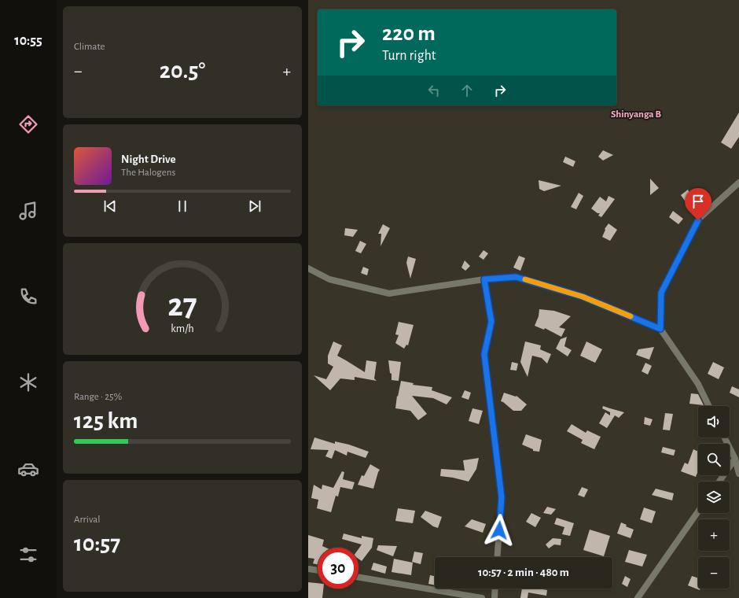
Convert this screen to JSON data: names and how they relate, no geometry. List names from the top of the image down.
{
  "districts": ["Shinyanga B"],
  "page": {
    "tabs": "10:55",
    "tile": [
      "Climate",
      ["Range · 25%", "125 km"],
      ["Arrival", "10:57"]
    ],
    "turn": ["220 m", "Turn right"],
    "heat": ["−", "20.5°", "+"],
    "song": ["Night Drive", "The Halogens"],
    "map_buttons": ["+", "−"],
    "limit": "30",
    "trip": "10:57 · 2 min · 480 m",
    "gauge": ["27", "km/h"]
  }
}
